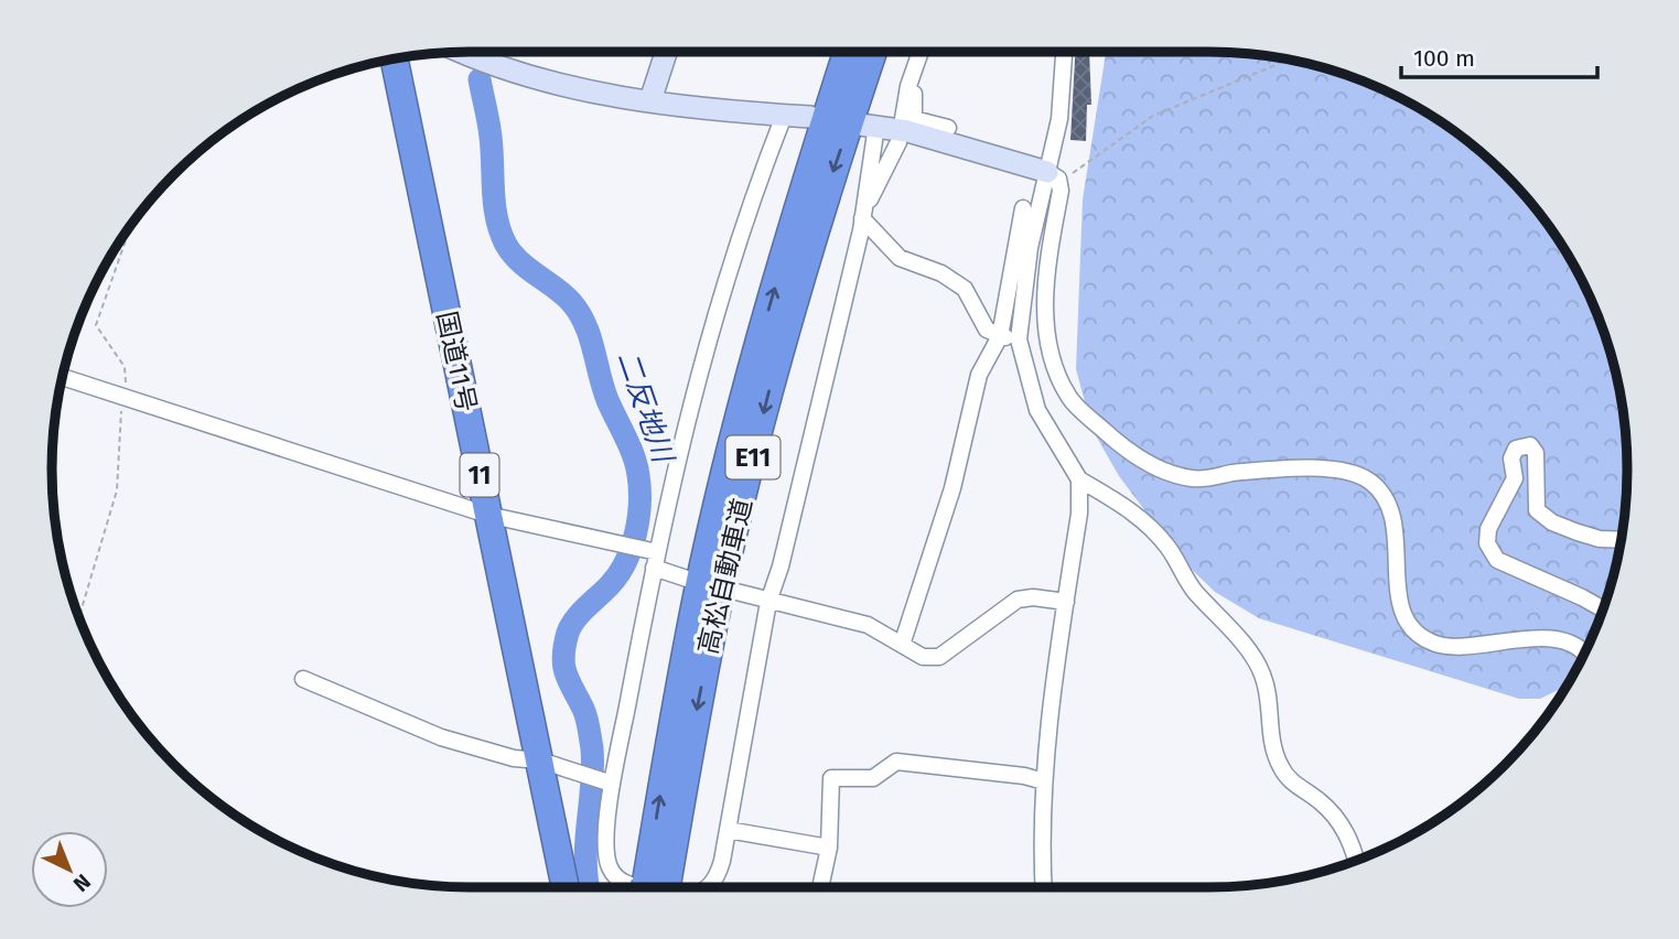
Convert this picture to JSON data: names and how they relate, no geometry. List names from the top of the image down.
{
  "streets": {
    "highway": [
      "国道11号",
      "E11",
      "11",
      "高松自動車道"
    ]
  },
  "water": ["二反地川"],
  "scale_bar": "100 m",
  "north": "bottom right"
}
